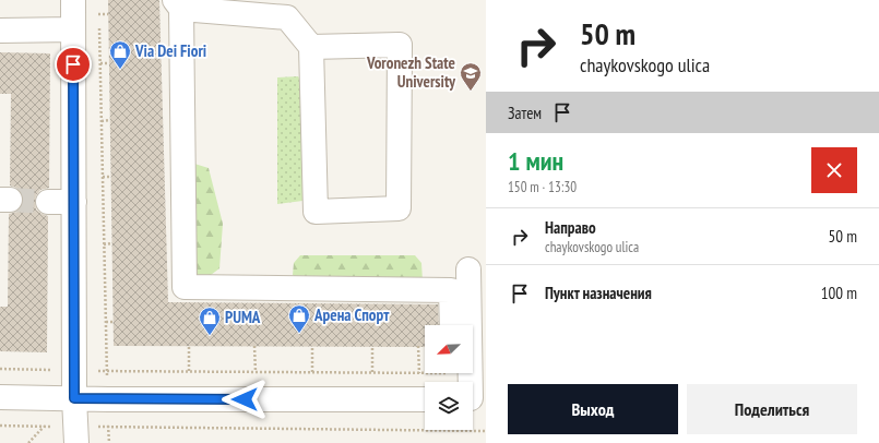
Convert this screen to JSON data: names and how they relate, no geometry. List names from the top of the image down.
{
  "places": {
    "shop": ["Via Dei Fiori", "Арена Спорт", "PUMA"],
    "school or university": ["Voronezh State University"]
  },
  "north": "bottom left",
  "page": {
    "turn": ["50 m", "chaykovskogo ulica"],
    "then": "Затем",
    "heading": ["1 мин", "150 m · 13:30"],
    "list": [
      {
        "name": "Направо",
        "note": "chaykovskogo ulica",
        "value": "50 m"
      },
      {
        "name": "Пункт назначения",
        "value": "100 m"
      }
    ],
    "buttons": ["Выход", "Поделиться"]
  }
}
